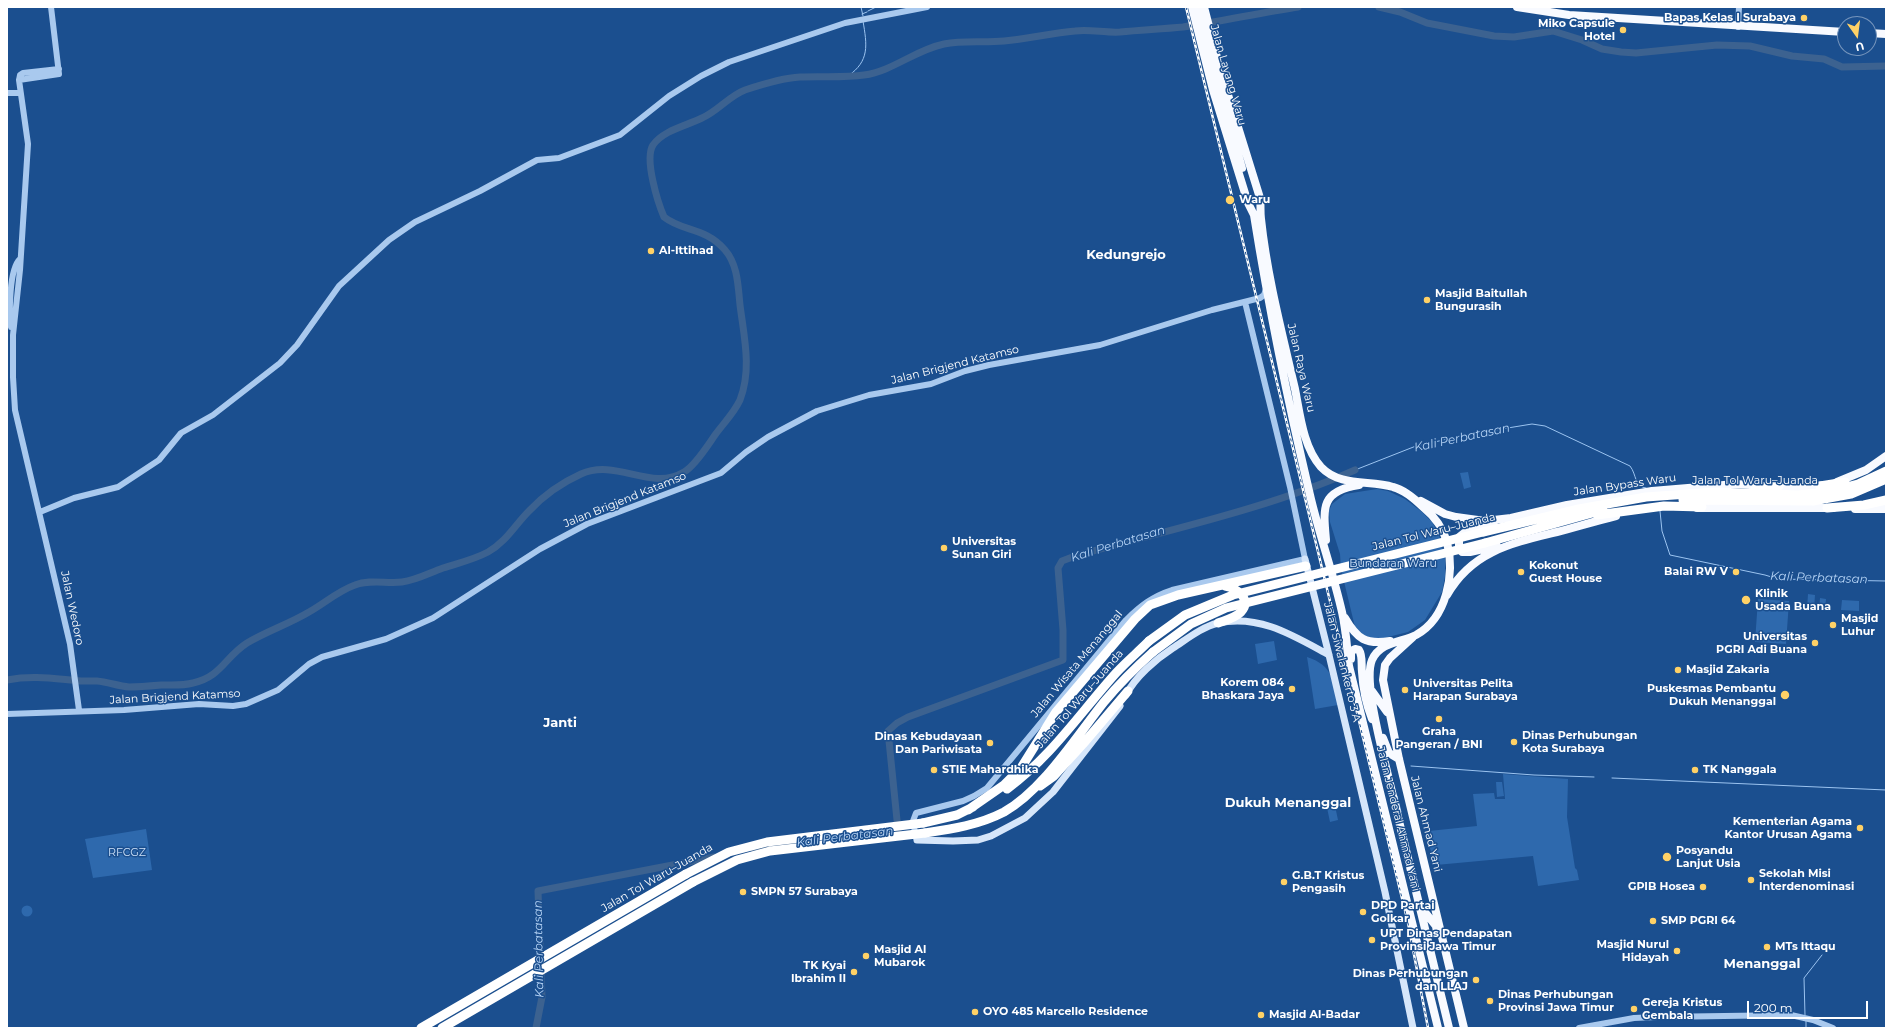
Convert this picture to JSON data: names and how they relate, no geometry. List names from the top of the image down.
{
  "streets": {
    "highway": [
      "Jalan Layang Waru",
      "Jalan Raya Waru",
      "Jalan Tol Waru–Juanda",
      "Jalan Bypass Waru",
      "Jalan Jenderal Ahmad Yani",
      "Jalan Ahmad Yani"
    ],
    "main road": ["Jalan Siwalankerto 3 A"],
    "street": ["Jalan Brigjend Katamso", "Jalan Wedoro", "Jalan Wisata Menanggal"]
  },
  "crossings": [
    ["Jalan Layang Waru", "Jalan Raya Waru"],
    ["Jalan Brigjend Katamso", "Jalan Wedoro"],
    ["Jalan Brigjend Katamso", "Jalan Siwalankerto 3 A"],
    ["Jalan Raya Waru", "Jalan Bypass Waru"],
    ["Jalan Raya Waru", "Jalan Jenderal Ahmad Yani"],
    ["Jalan Raya Waru", "Jalan Ahmad Yani"],
    ["Jalan Tol Waru–Juanda", "Jalan Bypass Waru"],
    ["Jalan Siwalankerto 3 A", "Jalan Wisata Menanggal"]
  ],
  "districts": [
    "Kedungrejo",
    "Janti",
    "Dukuh Menanggal",
    "Menanggal"
  ],
  "water": ["Kali Perbatasan"],
  "parks": ["Bundaran Waru", "RFCGZ"],
  "places": [
    "Bapas Kelas I Surabaya",
    "Miko Capsule Hotel",
    "Waru",
    "Al-Ittihad",
    "Masjid Baitullah Bungurasih",
    "Universitas Sunan Giri",
    "Kokonut Guest House",
    "Balai RW V",
    "Klinik Usada Buana",
    "Masjid Luhur",
    "Universitas PGRI Adi Buana",
    "Masjid Zakaria",
    "Korem 084 Bhaskara Jaya",
    "Universitas Pelita Harapan Surabaya",
    "Puskesmas Pembantu Dukuh Menanggal",
    "Graha Pangeran / BNI",
    "Dinas Perhubungan Kota Surabaya",
    "Dinas Kebudayaan Dan Pariwisata",
    "STIE Mahardhika",
    "TK Nanggala",
    "Kementerian Agama Kantor Urusan Agama",
    "Posyandu Lanjut Usia",
    "Sekolah Misi Interdenominasi",
    "G.B.T Kristus Pengasih",
    "GPIB Hosea",
    "SMPN 57 Surabaya",
    "DPD Partai Golkar",
    "SMP PGRI 64",
    "UPT Dinas Pendapatan Provinsi Jawa Timur",
    "MTs Ittaqu",
    "Masjid Nurul Hidayah",
    "Masjid Al Mubarok",
    "TK Kyai Ibrahim II",
    "Dinas Perhubungan dan LLAJ",
    "Dinas Perhubungan Provinsi Jawa Timur",
    "Gereja Kristus Gembala",
    "OYO 485 Marcello Residence",
    "Masjid Al-Badar"
  ],
  "scale_bar": "200 m",
  "north": "bottom"
}
